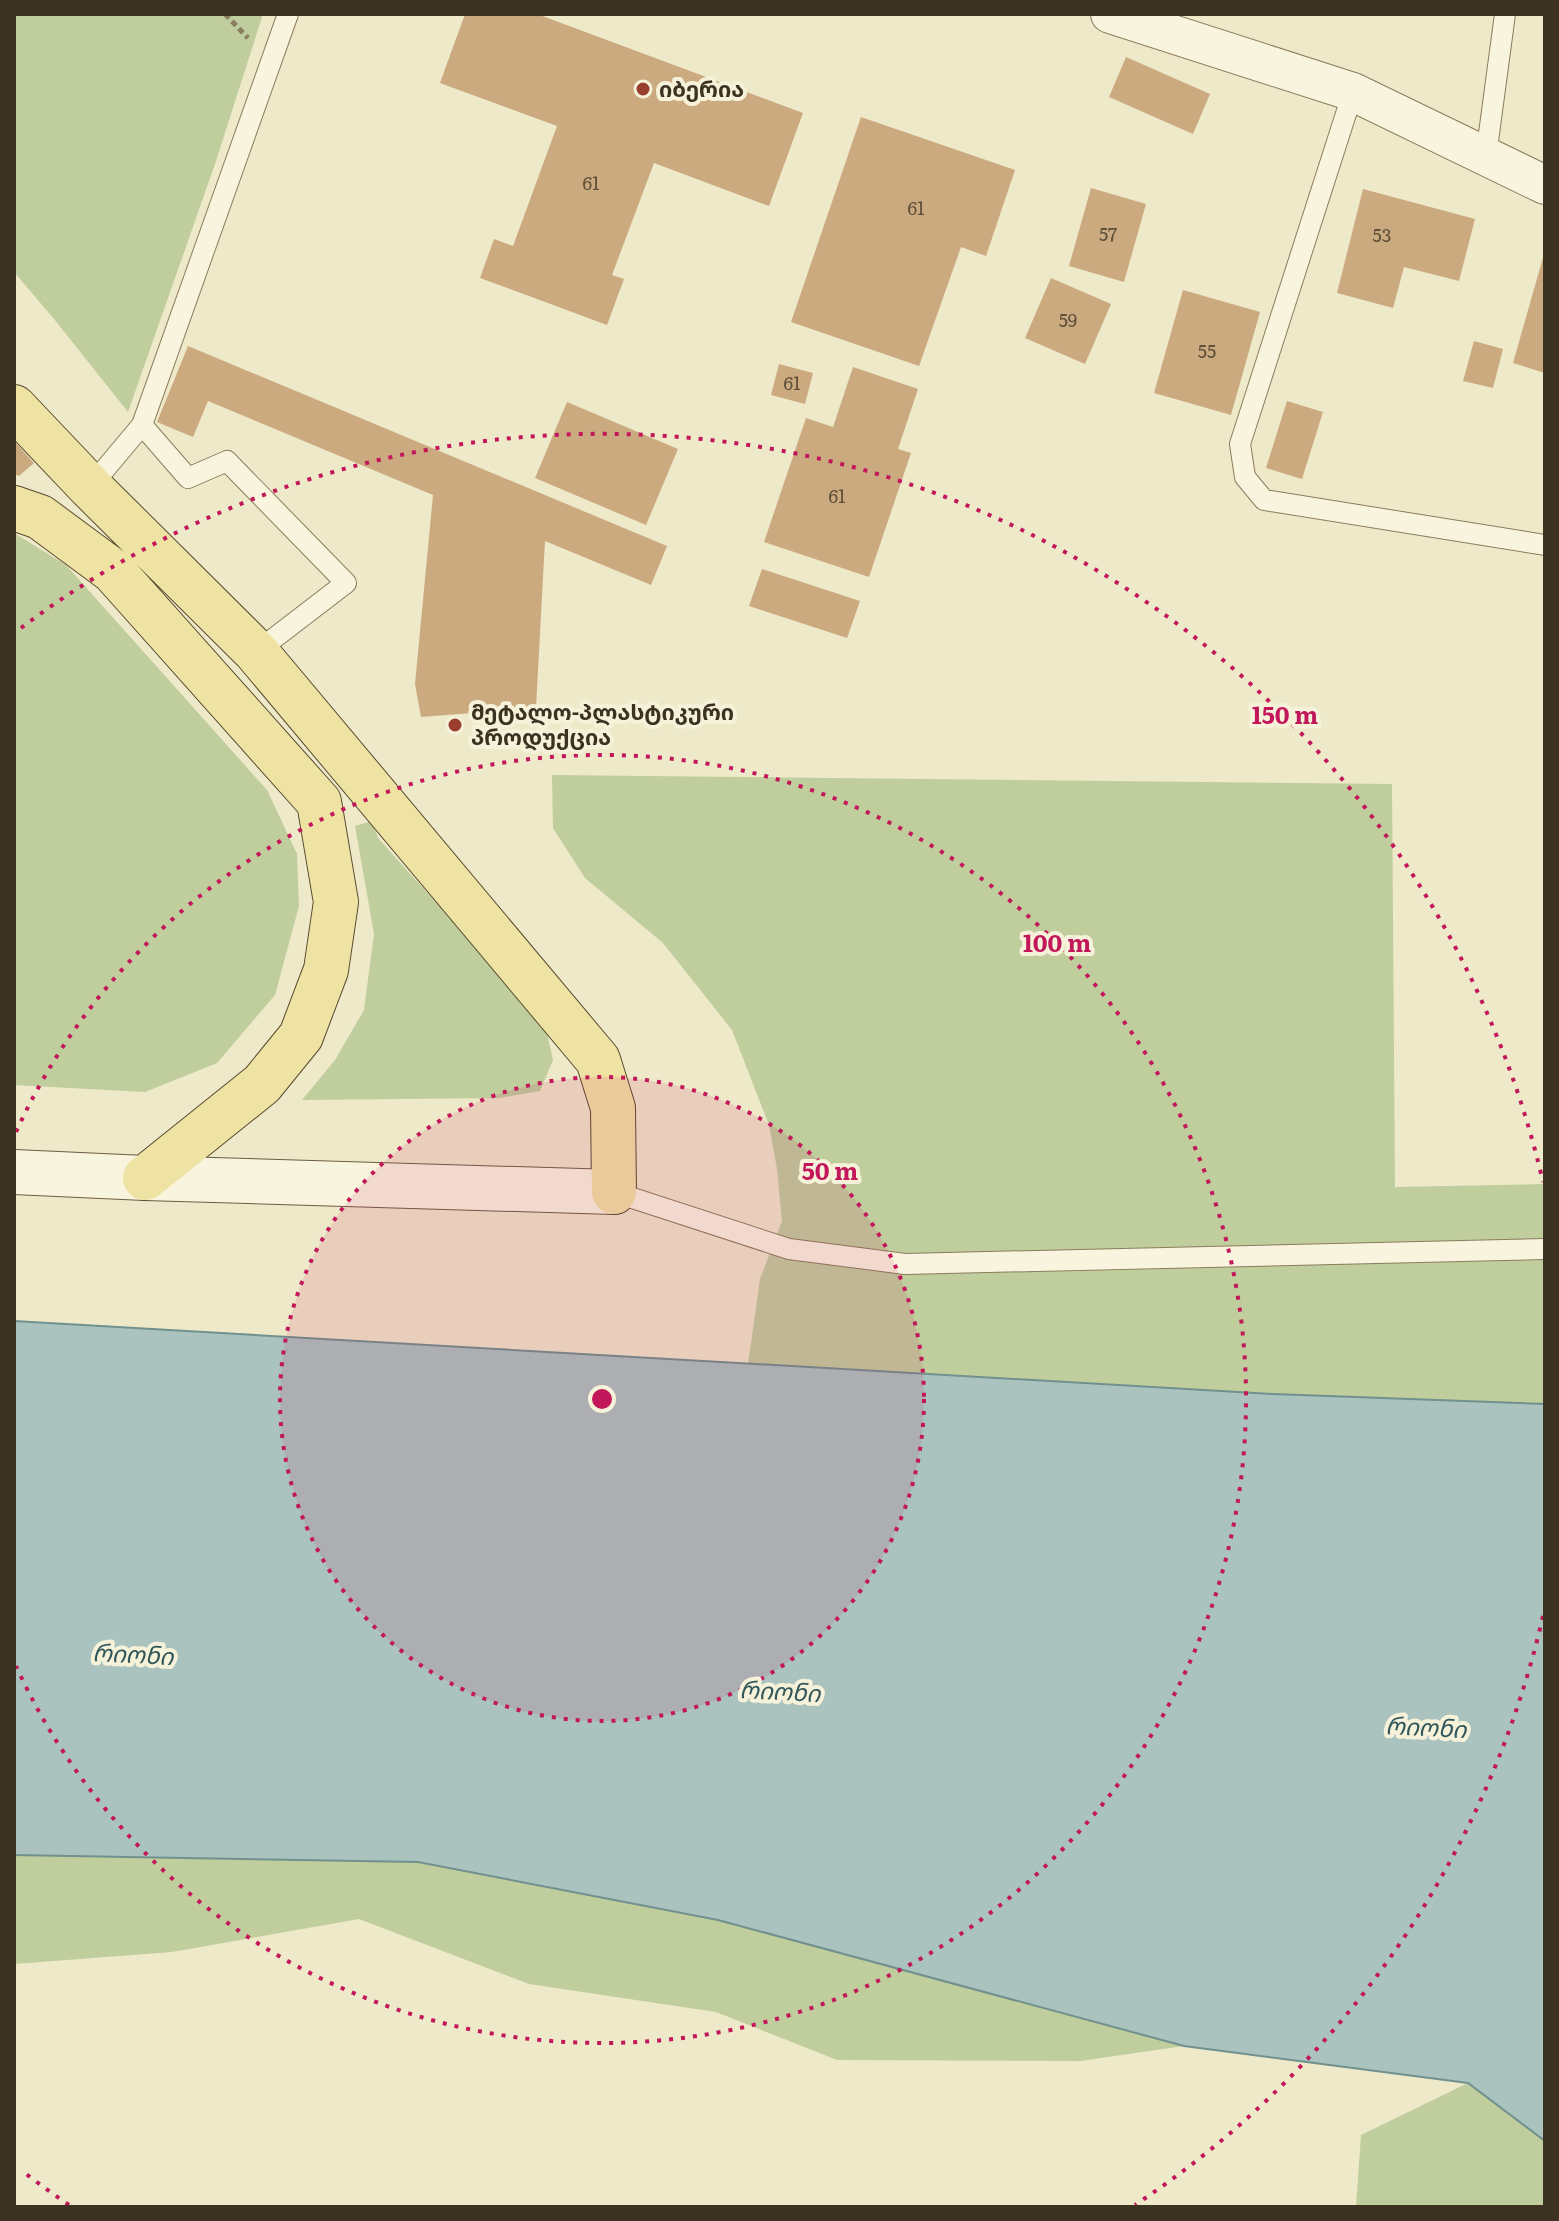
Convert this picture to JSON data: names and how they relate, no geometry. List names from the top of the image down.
{
  "water": ["რიონი"],
  "places": ["იბერია", "მეტალო-პლასტიკური პროდუქცია"],
  "house_numbers": [
    "61",
    "61",
    "57",
    "53",
    "59",
    "55",
    "61",
    "61"
  ],
  "rings": ["150 m", "100 m", "50 m"]
}
